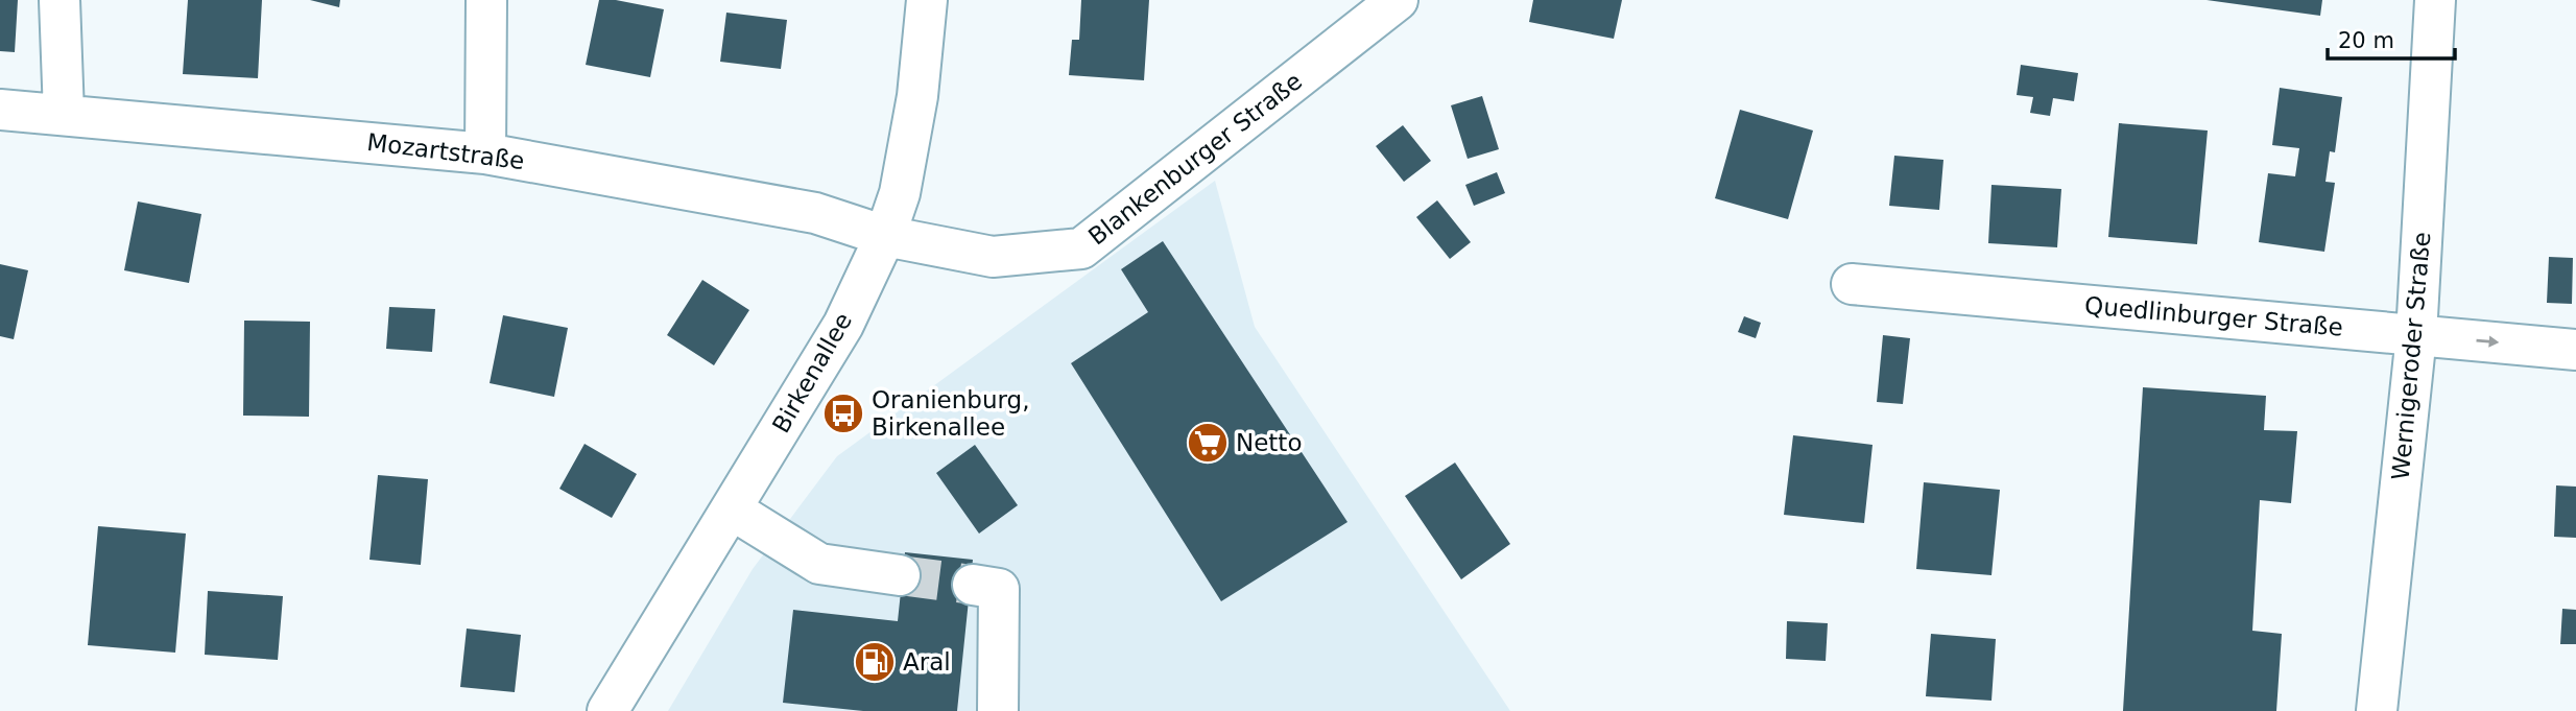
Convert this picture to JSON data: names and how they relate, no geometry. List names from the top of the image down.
{
  "streets": {
    "street": [
      "Mozartstraße",
      "Blankenburger Straße",
      "Quedlinburger Straße",
      "Wernigeroder Straße",
      "Birkenallee"
    ]
  },
  "crossings": [
    ["Mozartstraße", "Blankenburger Straße"],
    ["Mozartstraße", "Birkenallee"],
    ["Blankenburger Straße", "Birkenallee"],
    ["Quedlinburger Straße", "Wernigeroder Straße"]
  ],
  "places": {
    "bus stop": ["Oranienburg, Birkenallee"],
    "supermarket": ["Netto"],
    "fuel station": ["Aral"]
  },
  "scale_bar": "20 m"
}
